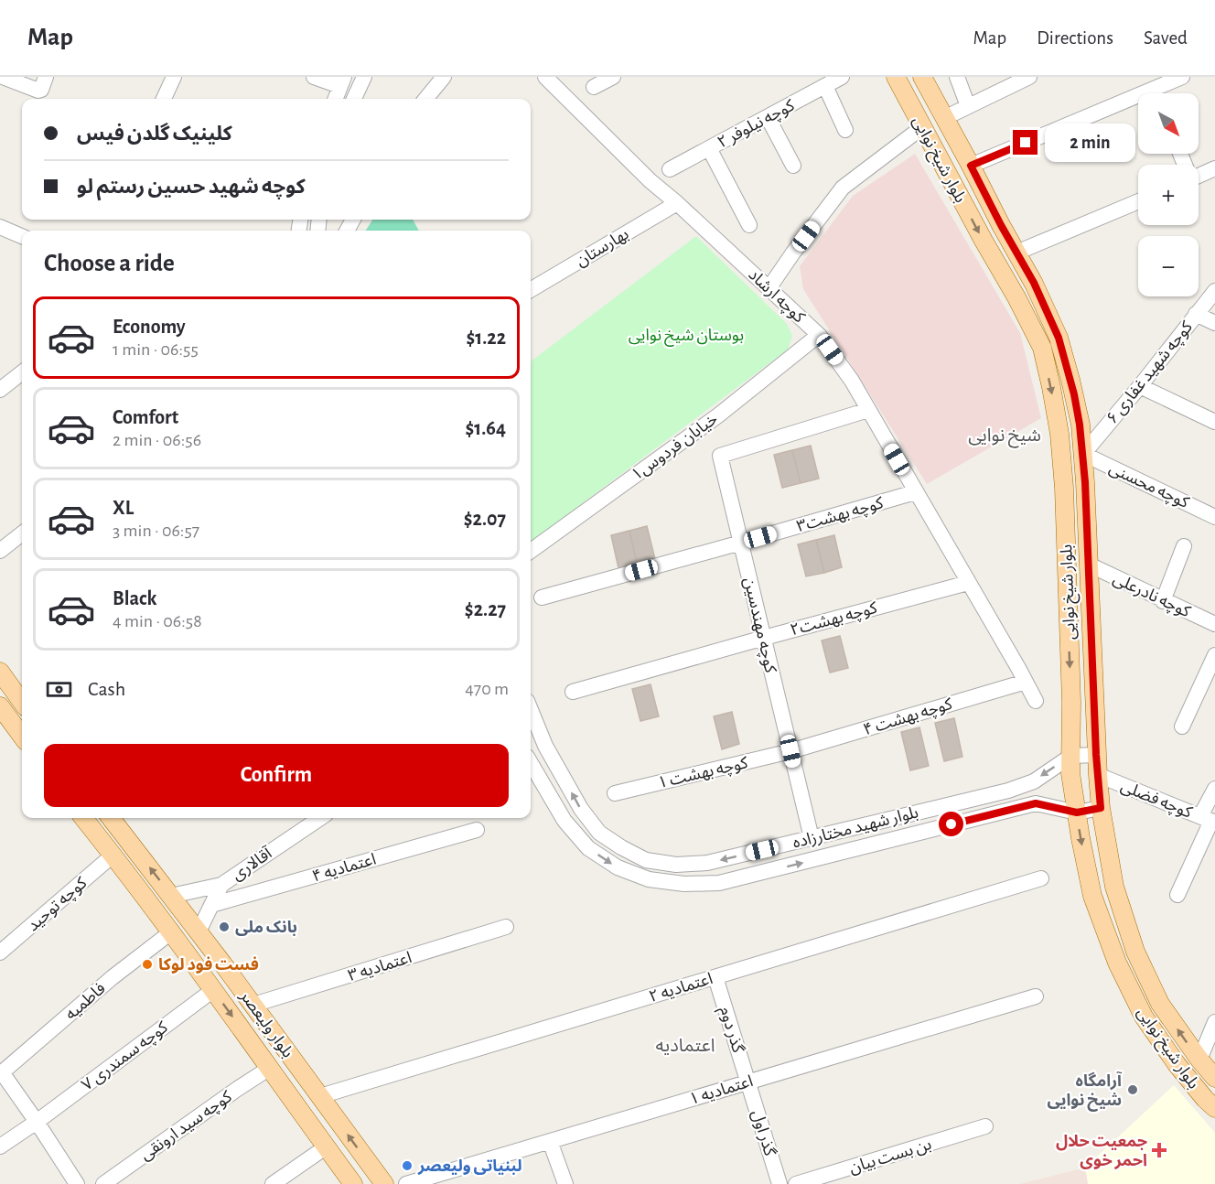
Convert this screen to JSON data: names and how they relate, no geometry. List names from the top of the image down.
{
  "streets": {
    "main road": ["بلوار شیخ نوایی", "بلوار ولیعصر"],
    "street": [
      "کوچه نیلوفر ۲",
      "بهارستان",
      "کوچه ارشاد",
      "کوچه شهید غفاری ۶",
      "خیابان فردوس۱",
      "کوچه محسنی",
      "کوچه بهشت۳",
      "کوچه نادرعلی",
      "کوچه بهشت۲",
      "کوچه مهندسین",
      "کوچه بهشت ۴",
      "کوچه بهشت ۱",
      "کوچه فضلی",
      "بلوار شهید مختارزاده",
      "آقالاری",
      "اعتمادیه ۴",
      "کوچه توحید",
      "اعتمادیه ۳",
      "اعتمادیه ۲",
      "فاطمیه",
      "گذر دوم",
      "کوچه سمندری ۷",
      "اعتمادیه ۱",
      "کوچه سید ارونقی",
      "گذر اول",
      "بن بست بیان"
    ]
  },
  "crossings": [
    ["بلوار شیخ نوایی", "کوچه شهید غفاری ۶"],
    ["بلوار شیخ نوایی", "کوچه محسنی"],
    ["بلوار شیخ نوایی", "کوچه نادرعلی"],
    ["بلوار شیخ نوایی", "کوچه فضلی"],
    ["بلوار شیخ نوایی", "بلوار شهید مختارزاده"],
    ["بهارستان", "کوچه ارشاد"],
    ["کوچه ارشاد", "خیابان فردوس۱"],
    ["کوچه ارشاد", "کوچه بهشت۳"],
    ["کوچه ارشاد", "کوچه بهشت۲"],
    ["کوچه ارشاد", "کوچه مهندسین"],
    ["کوچه ارشاد", "کوچه بهشت ۴"],
    ["کوچه شهید غفاری ۶", "کوچه محسنی"],
    ["کوچه بهشت۳", "کوچه مهندسین"],
    ["کوچه بهشت۲", "کوچه مهندسین"],
    ["کوچه مهندسین", "کوچه بهشت ۴"],
    ["کوچه مهندسین", "کوچه بهشت ۱"],
    ["کوچه مهندسین", "بلوار شهید مختارزاده"],
    ["کوچه بهشت ۴", "کوچه بهشت ۱"],
    ["آقالاری", "اعتمادیه ۴"],
    ["آقالاری", "بلوار ولیعصر"],
    ["کوچه توحید", "بلوار ولیعصر"],
    ["اعتمادیه ۳", "بلوار ولیعصر"],
    ["اعتمادیه ۲", "بلوار ولیعصر"],
    ["اعتمادیه ۲", "گذر دوم"],
    ["فاطمیه", "بلوار ولیعصر"],
    ["بلوار ولیعصر", "کوچه سمندری ۷"],
    ["بلوار ولیعصر", "کوچه سید ارونقی"],
    ["گذر دوم", "اعتمادیه ۱"],
    ["گذر دوم", "گذر اول"],
    ["اعتمادیه ۱", "گذر اول"]
  ],
  "districts": ["شیخ نوایی", "اعتمادیه"],
  "parks": ["بوستان شیخ نوایی"],
  "places": {
    "other": [
      "بانک ملی",
      "فست فود لوکا",
      "آرامگاه شیخ نوایی",
      "لبنیاتی ولیعصر"
    ],
    "health": ["جمعیت حلال احمر خوی"]
  },
  "north": "bottom right",
  "page": {
    "header": "Map",
    "nav": ["Map", "Directions", "Saved"],
    "map_buttons": ["+", "−"],
    "banner": ["کلینیک گلدن فیس", "کوچه شهید حسین رستم لو"],
    "bubble": "2 min",
    "heading": "Choose a ride",
    "list": [
      {
        "name": "Economy",
        "note": "1 min · 06:55",
        "value": "$1.22"
      },
      {
        "name": "Comfort",
        "note": "2 min · 06:56",
        "value": "$1.64"
      },
      {
        "name": "XL",
        "note": "3 min · 06:57",
        "value": "$2.07"
      },
      {
        "name": "Black",
        "note": "4 min · 06:58",
        "value": "$2.27"
      }
    ],
    "pay": ["Cash", "470 m"],
    "buttons": "Confirm"
  }
}
